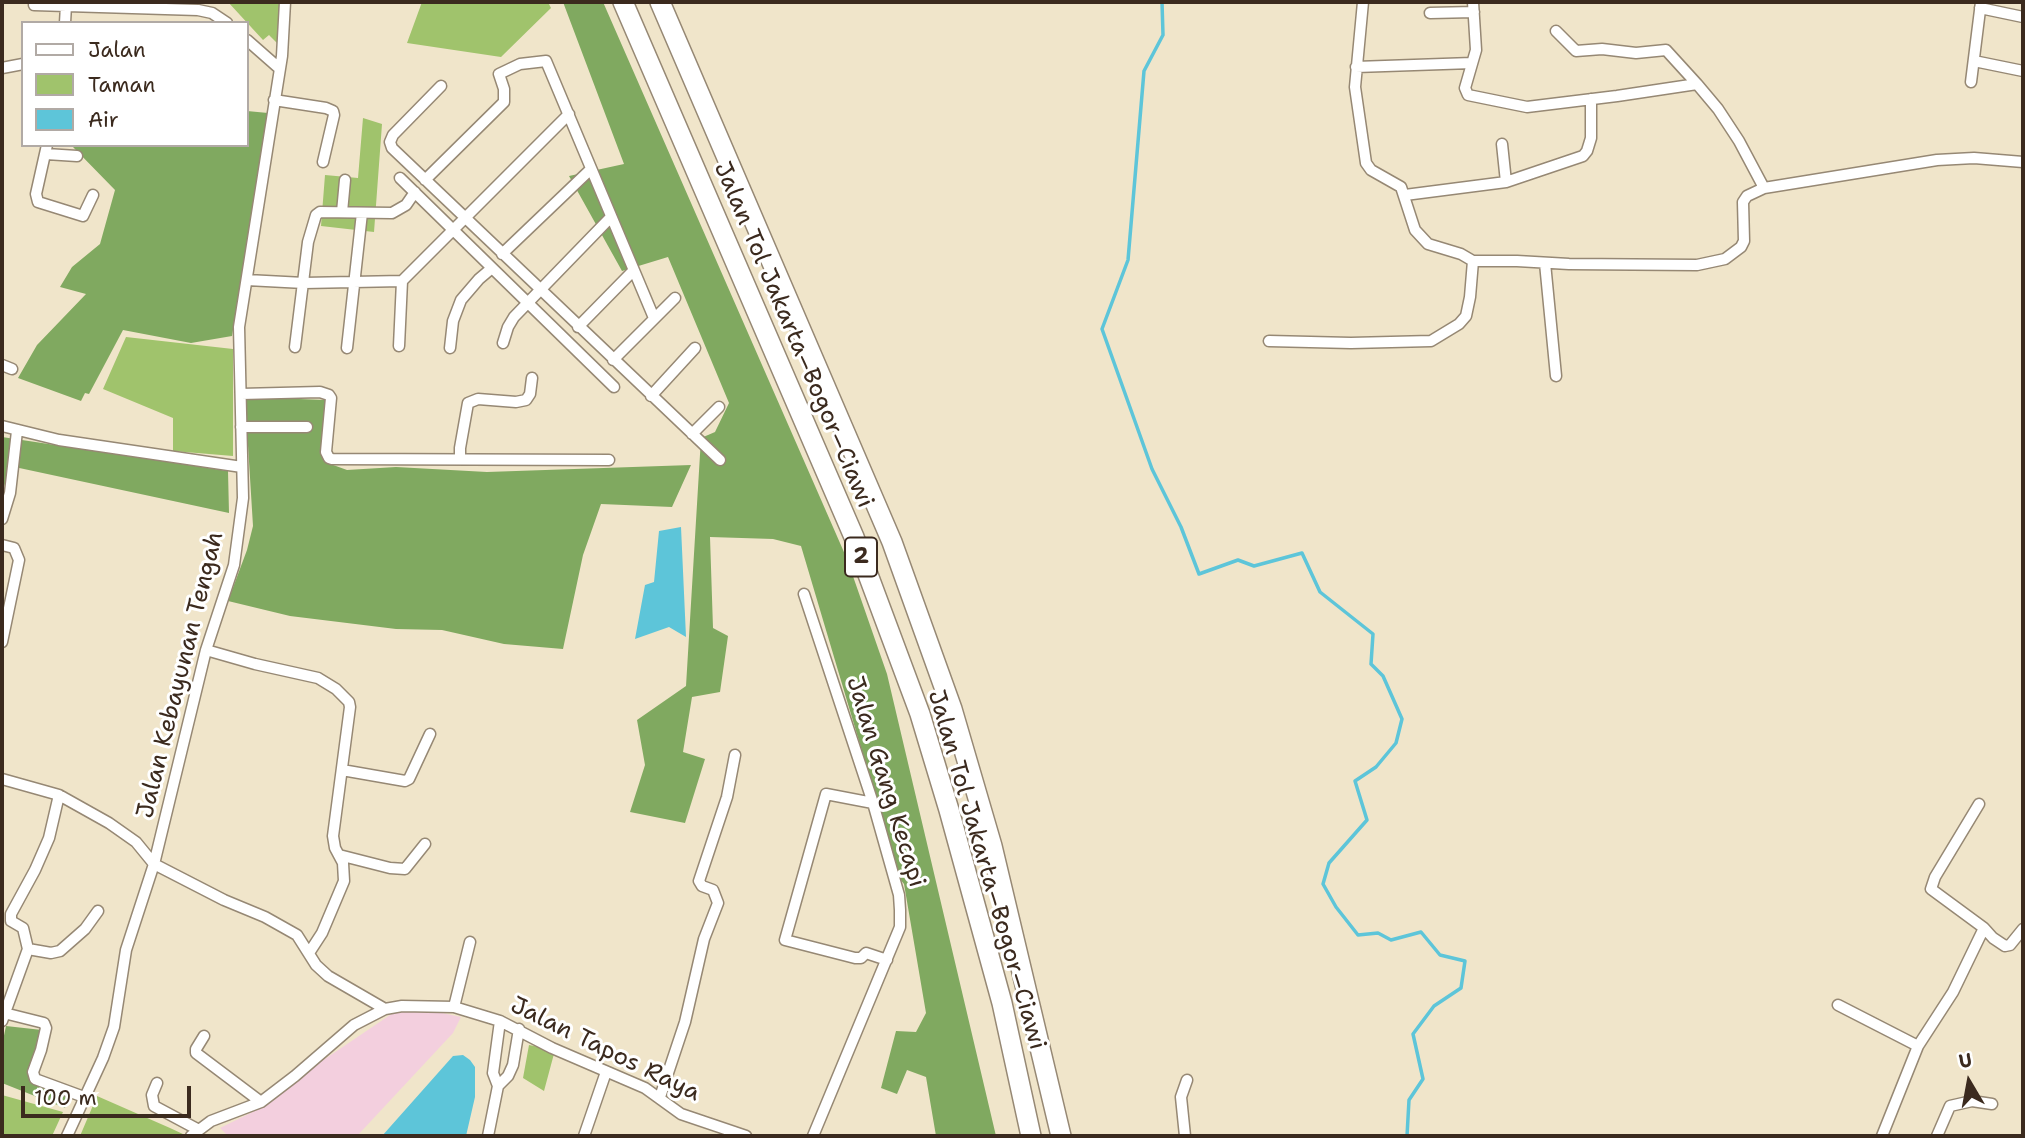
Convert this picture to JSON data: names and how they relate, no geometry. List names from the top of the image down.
{
  "streets": {
    "highway": ["Jalan Tol Jakarta–Bogor–Ciawi", "2"],
    "street": ["Jalan Kebayunan Tengah", "Jalan Gang Kecapi", "Jalan Tapos Raya"]
  },
  "legend": ["Jalan", "Taman", "Air"],
  "scale_bar": "100 m",
  "north": "top"
}
